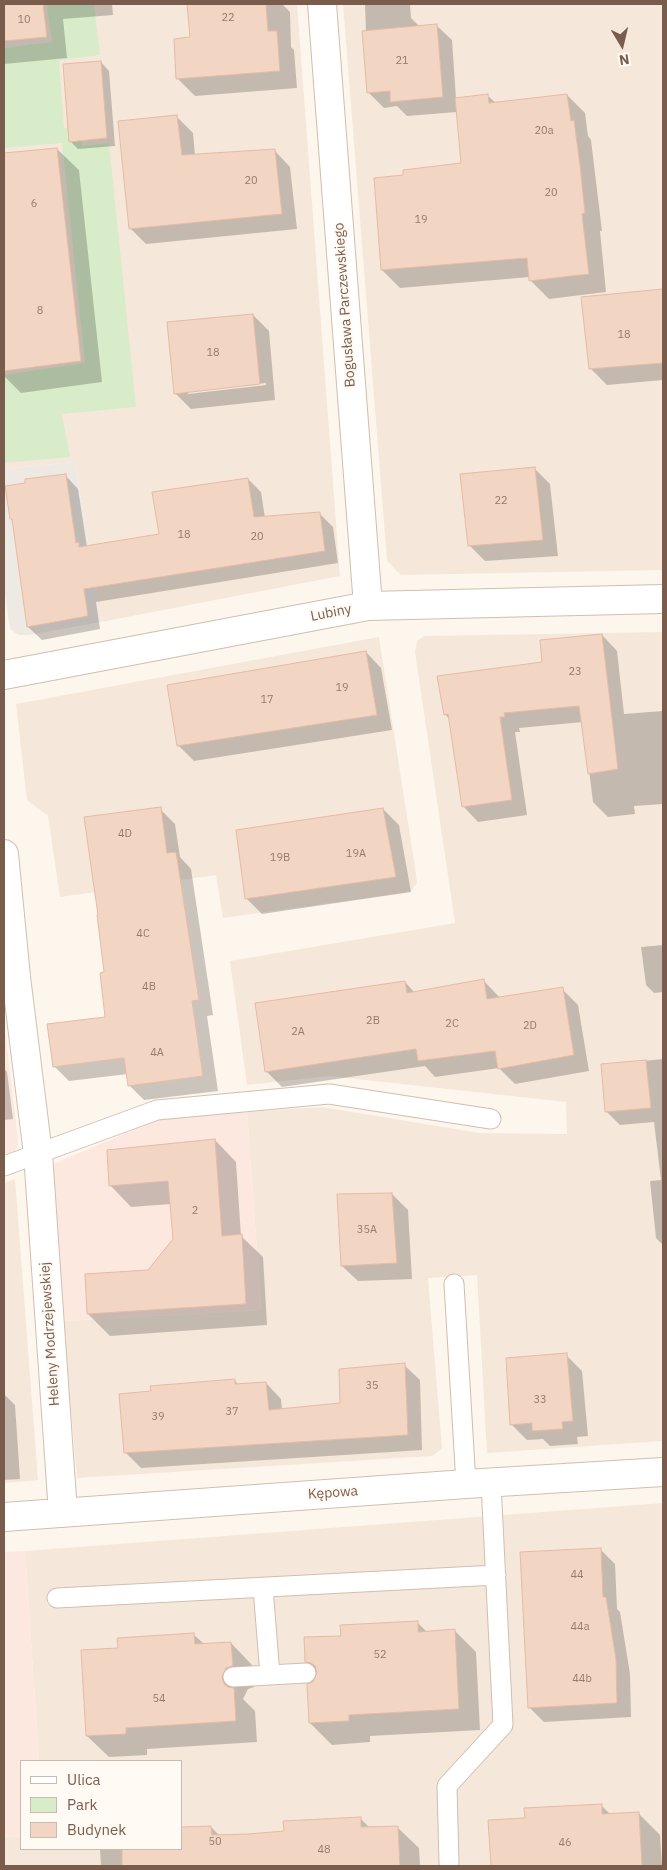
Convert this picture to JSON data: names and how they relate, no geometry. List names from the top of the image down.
{
  "streets": {
    "street": [
      "Bogusława Parczewskiego",
      "Lubiny",
      "Heleny Modrzejewskiej",
      "Kępowa"
    ]
  },
  "crossings": [
    ["Bogusława Parczewskiego", "Lubiny"],
    ["Heleny Modrzejewskiej", "Kępowa"]
  ],
  "house_numbers": [
    "22",
    "10",
    "21",
    "20a",
    "20",
    "20",
    "6",
    "19",
    "8",
    "18",
    "18",
    "22",
    "18",
    "20",
    "23",
    "19",
    "17",
    "4D",
    "19A",
    "19B",
    "4C",
    "4B",
    "2B",
    "2C",
    "2D",
    "2A",
    "4A",
    "2",
    "35A",
    "35",
    "33",
    "37",
    "39",
    "44",
    "44a",
    "52",
    "44b",
    "54",
    "50",
    "46",
    "48"
  ],
  "legend": ["Ulica", "Park", "Budynek"],
  "north": "bottom"
}
